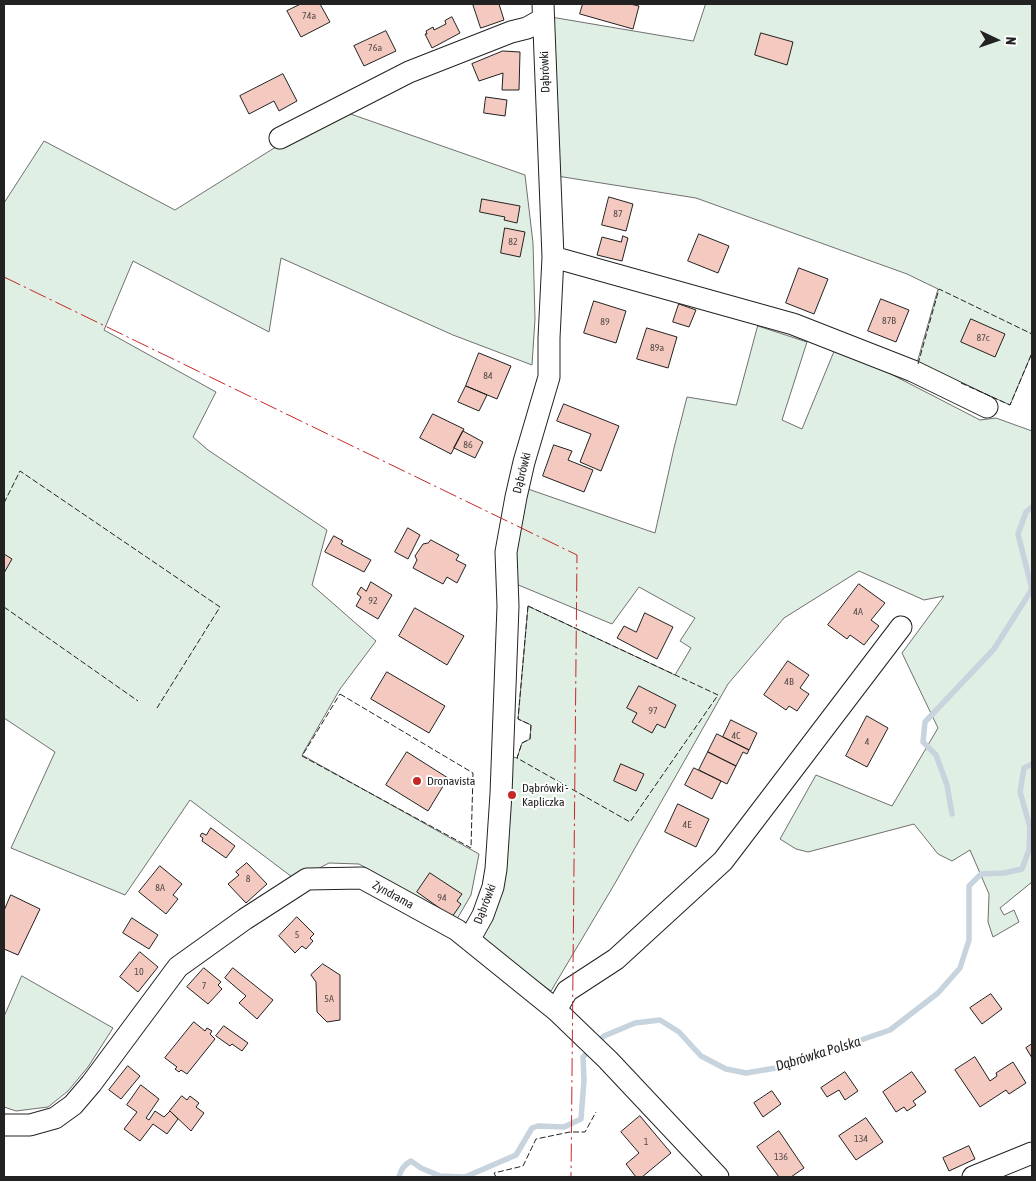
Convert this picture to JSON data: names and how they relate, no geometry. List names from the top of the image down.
{
  "streets": {
    "street": ["Dąbrówki", "Zyndrama"]
  },
  "crossings": [
    ["Dąbrówki", "Zyndrama"]
  ],
  "water": ["Dąbrówka Polska"],
  "places": ["Dronavista", "Dąbrówki - Kapliczka"],
  "house_numbers": [
    "74a",
    "76a",
    "87",
    "82",
    "87B",
    "89",
    "87c",
    "89a",
    "84",
    "86",
    "92",
    "4A",
    "4B",
    "97",
    "4C",
    "4",
    "4E",
    "8",
    "8A",
    "94",
    "5",
    "10",
    "7",
    "5A",
    "134",
    "1",
    "136"
  ],
  "north": "right"
}
